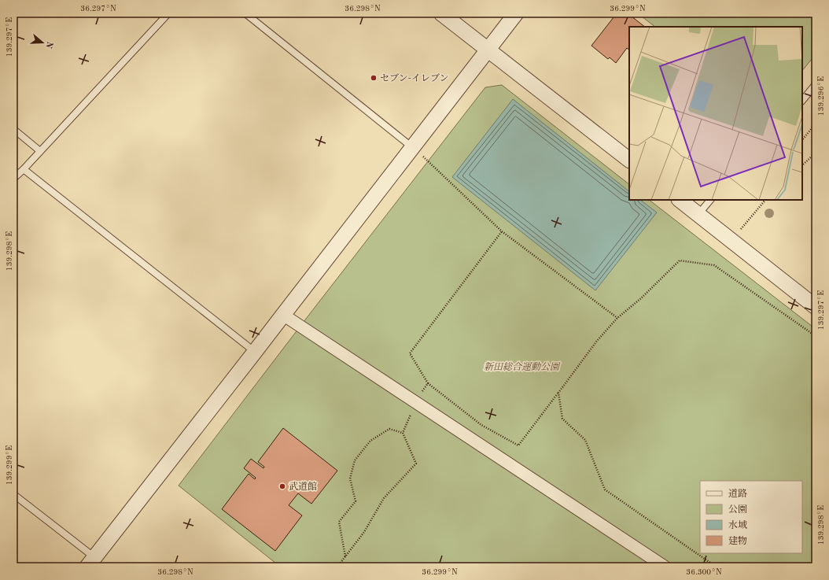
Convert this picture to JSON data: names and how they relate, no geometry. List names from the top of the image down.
{
  "parks": ["新田総合運動公園"],
  "places": ["セブン-イレブン", "武道館"],
  "legend": [
    "道路",
    "公園",
    "水域",
    "建物"
  ],
  "north": "right",
  "coordinates": [
    "36.297°N",
    "36.298°N",
    "36.299°N",
    "139.297°E",
    "139.296°E",
    "139.298°E",
    "139.299°E",
    "36.300°N"
  ]
}
